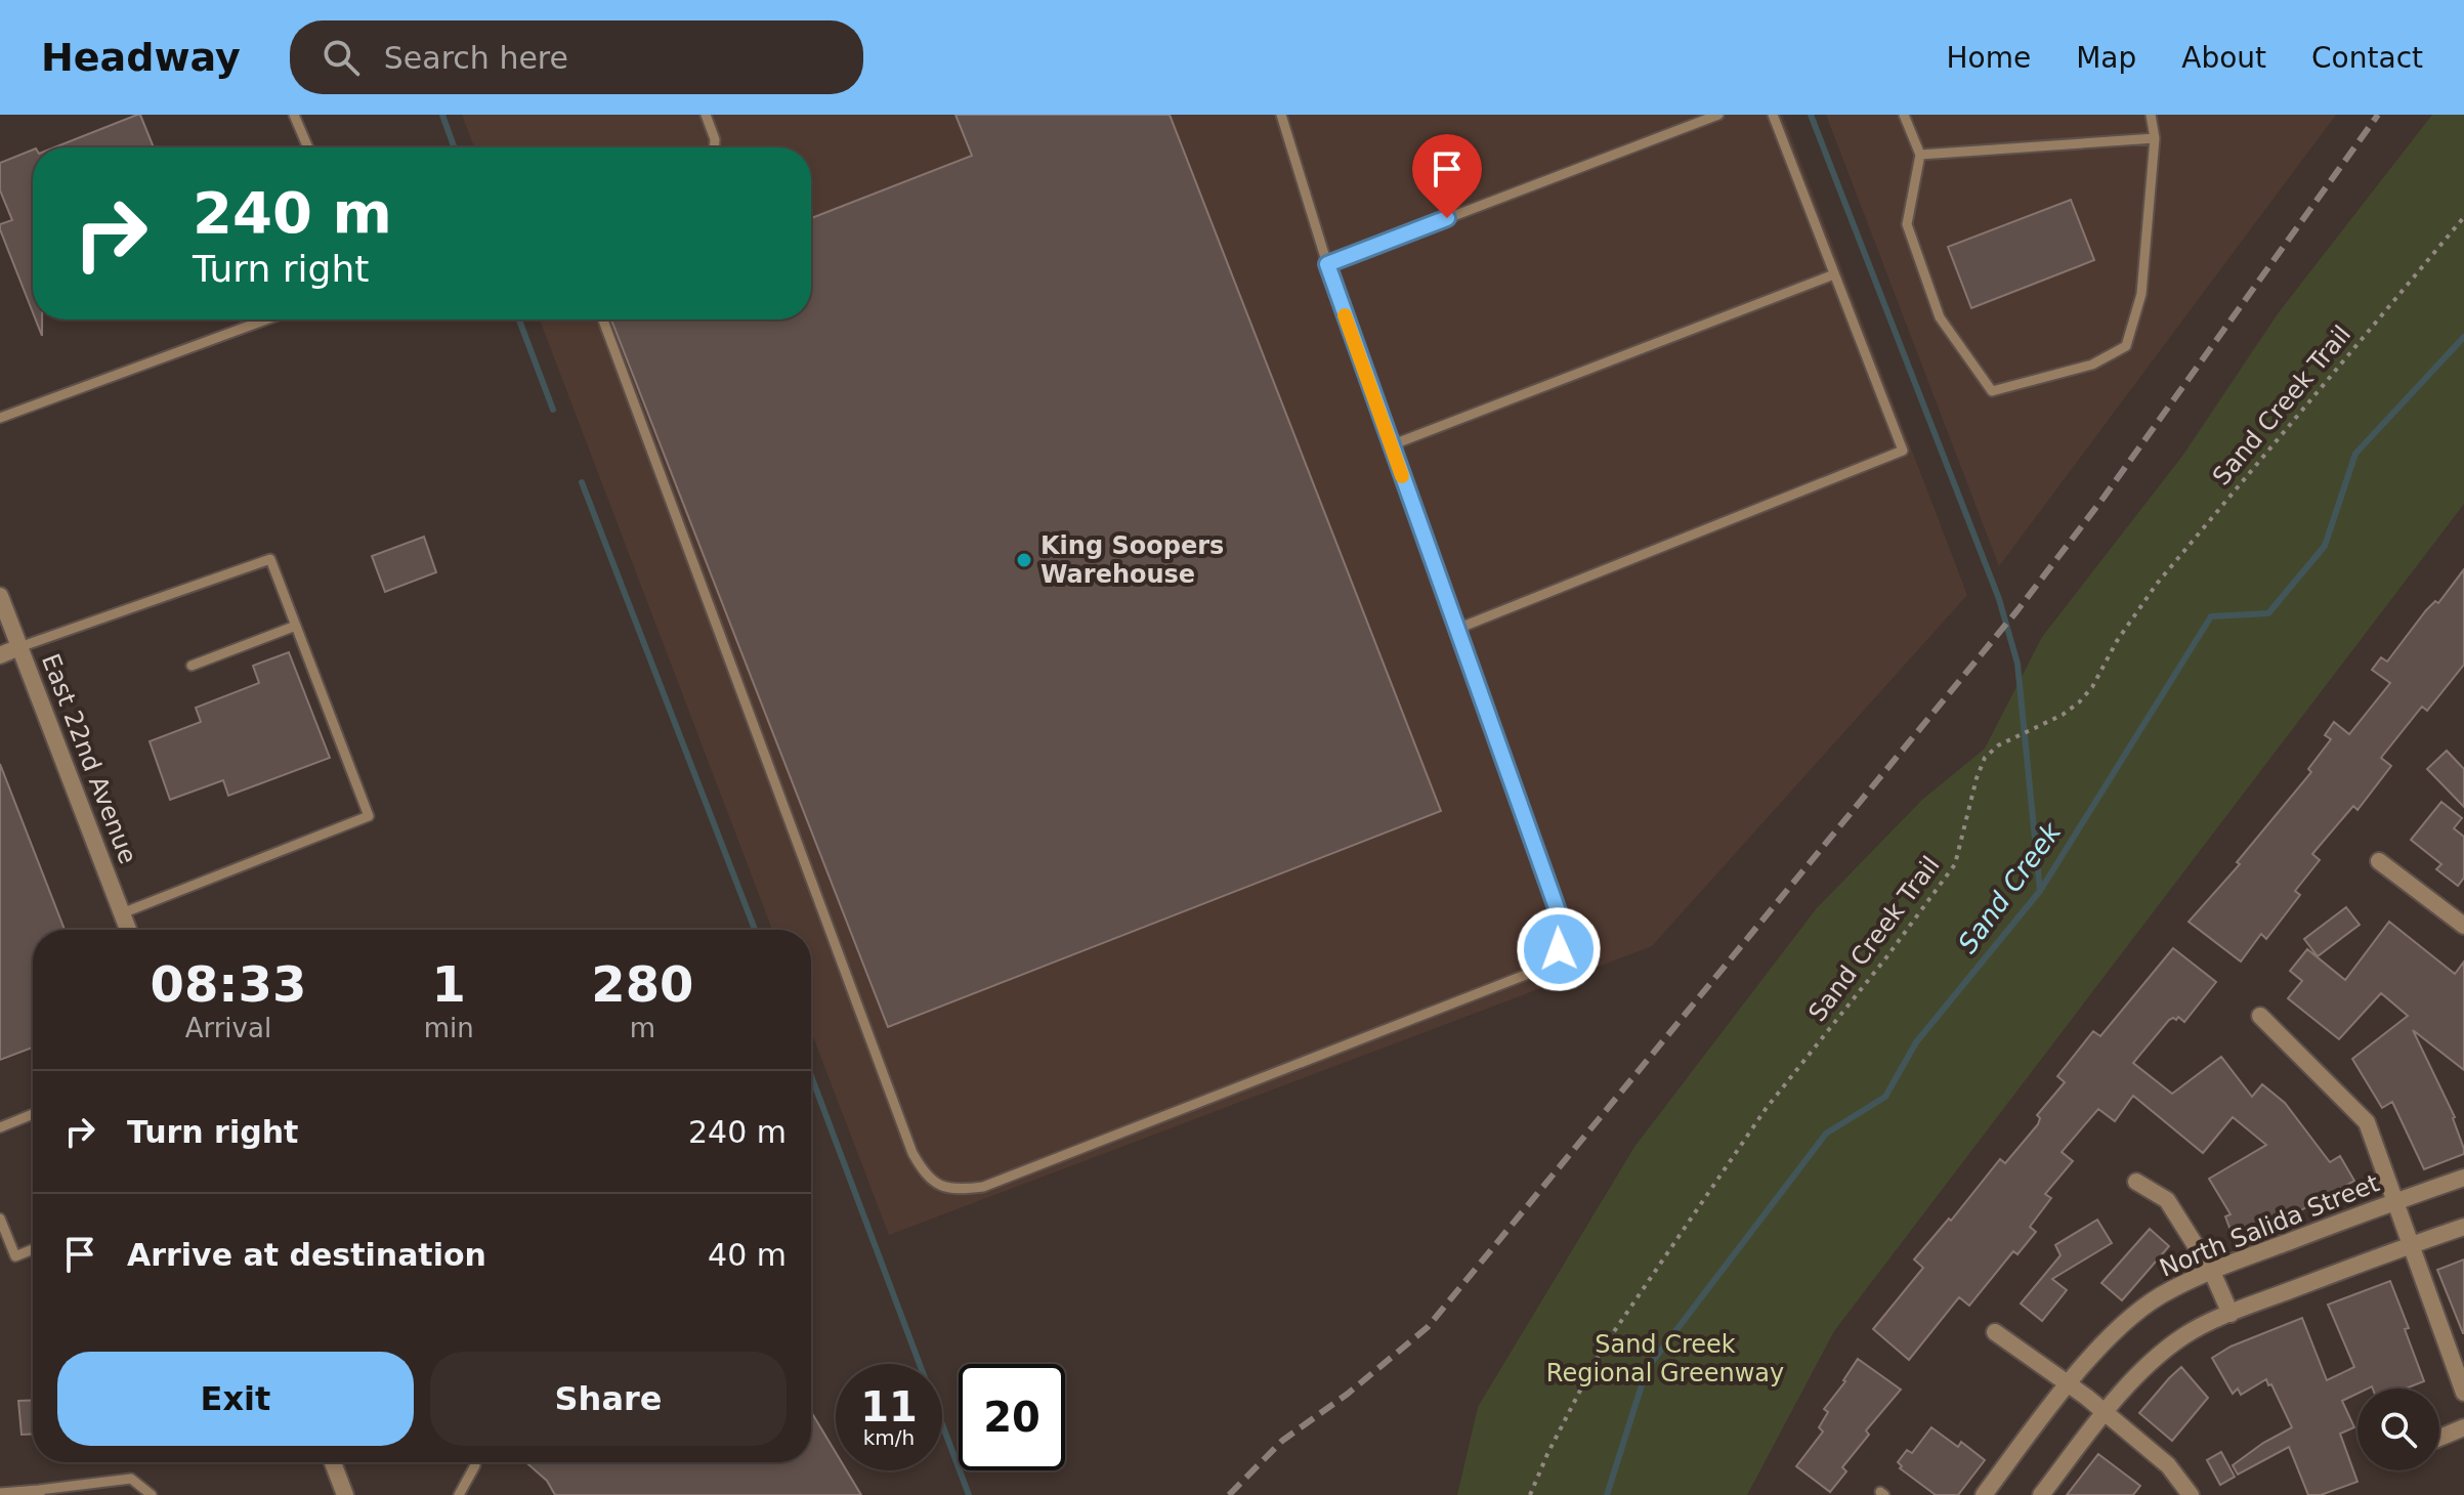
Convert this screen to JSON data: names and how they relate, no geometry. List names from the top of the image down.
{
  "streets": {
    "street": ["East 22nd Avenue", "North Salida Street"],
    "path": ["Sand Creek Trail"]
  },
  "water": ["Sand Creek"],
  "parks": ["Sand Creek Regional Greenway"],
  "places": ["King Soopers Warehouse"],
  "page": {
    "header": "Headway",
    "search": "Search here",
    "nav": [
      "Home",
      "Map",
      "About",
      "Contact"
    ],
    "turn": ["240 m", "Turn right"],
    "eta": [
      "08:33",
      "Arrival",
      "1",
      "min",
      "280",
      "m"
    ],
    "list": [
      {
        "name": "Turn right",
        "value": "240 m"
      },
      {
        "name": "Arrive at destination",
        "value": "40 m"
      }
    ],
    "buttons": ["Exit", "Share"],
    "speed": "11 km/h",
    "limit": "20"
  }
}
